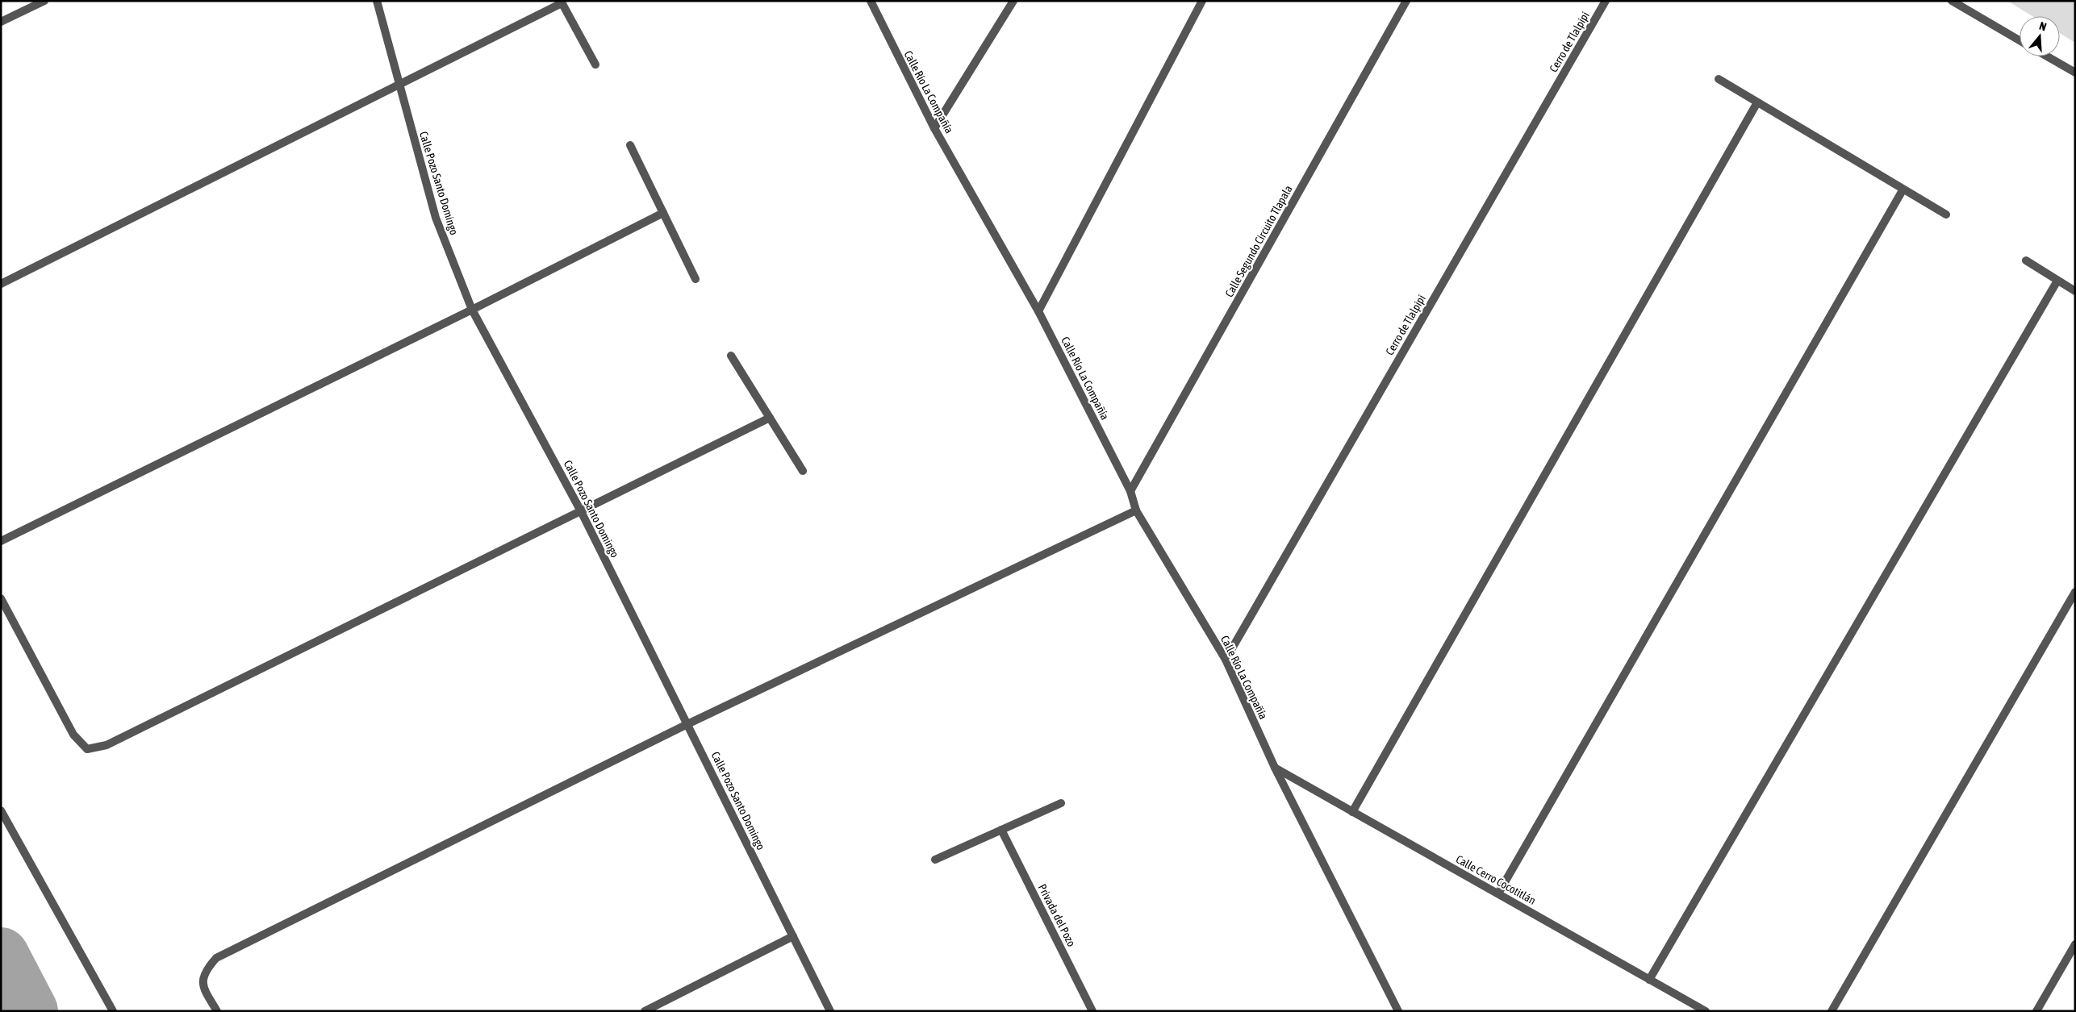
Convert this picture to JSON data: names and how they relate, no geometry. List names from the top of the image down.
{
  "streets": {
    "street": [
      "Cerro de Tlalpipi",
      "Calle Río La Compañía",
      "Calle Pozo Santo Domingo",
      "Calle Segundo Circuito Tlapala",
      "Calle Cerro Cocotitlán",
      "Privada del Pozo"
    ]
  },
  "crossings": [
    ["Cerro de Tlalpipi", "Calle Río La Compañía"],
    ["Calle Río La Compañía", "Calle Segundo Circuito Tlapala"],
    ["Calle Río La Compañía", "Calle Cerro Cocotitlán"]
  ],
  "north": "top"
}
